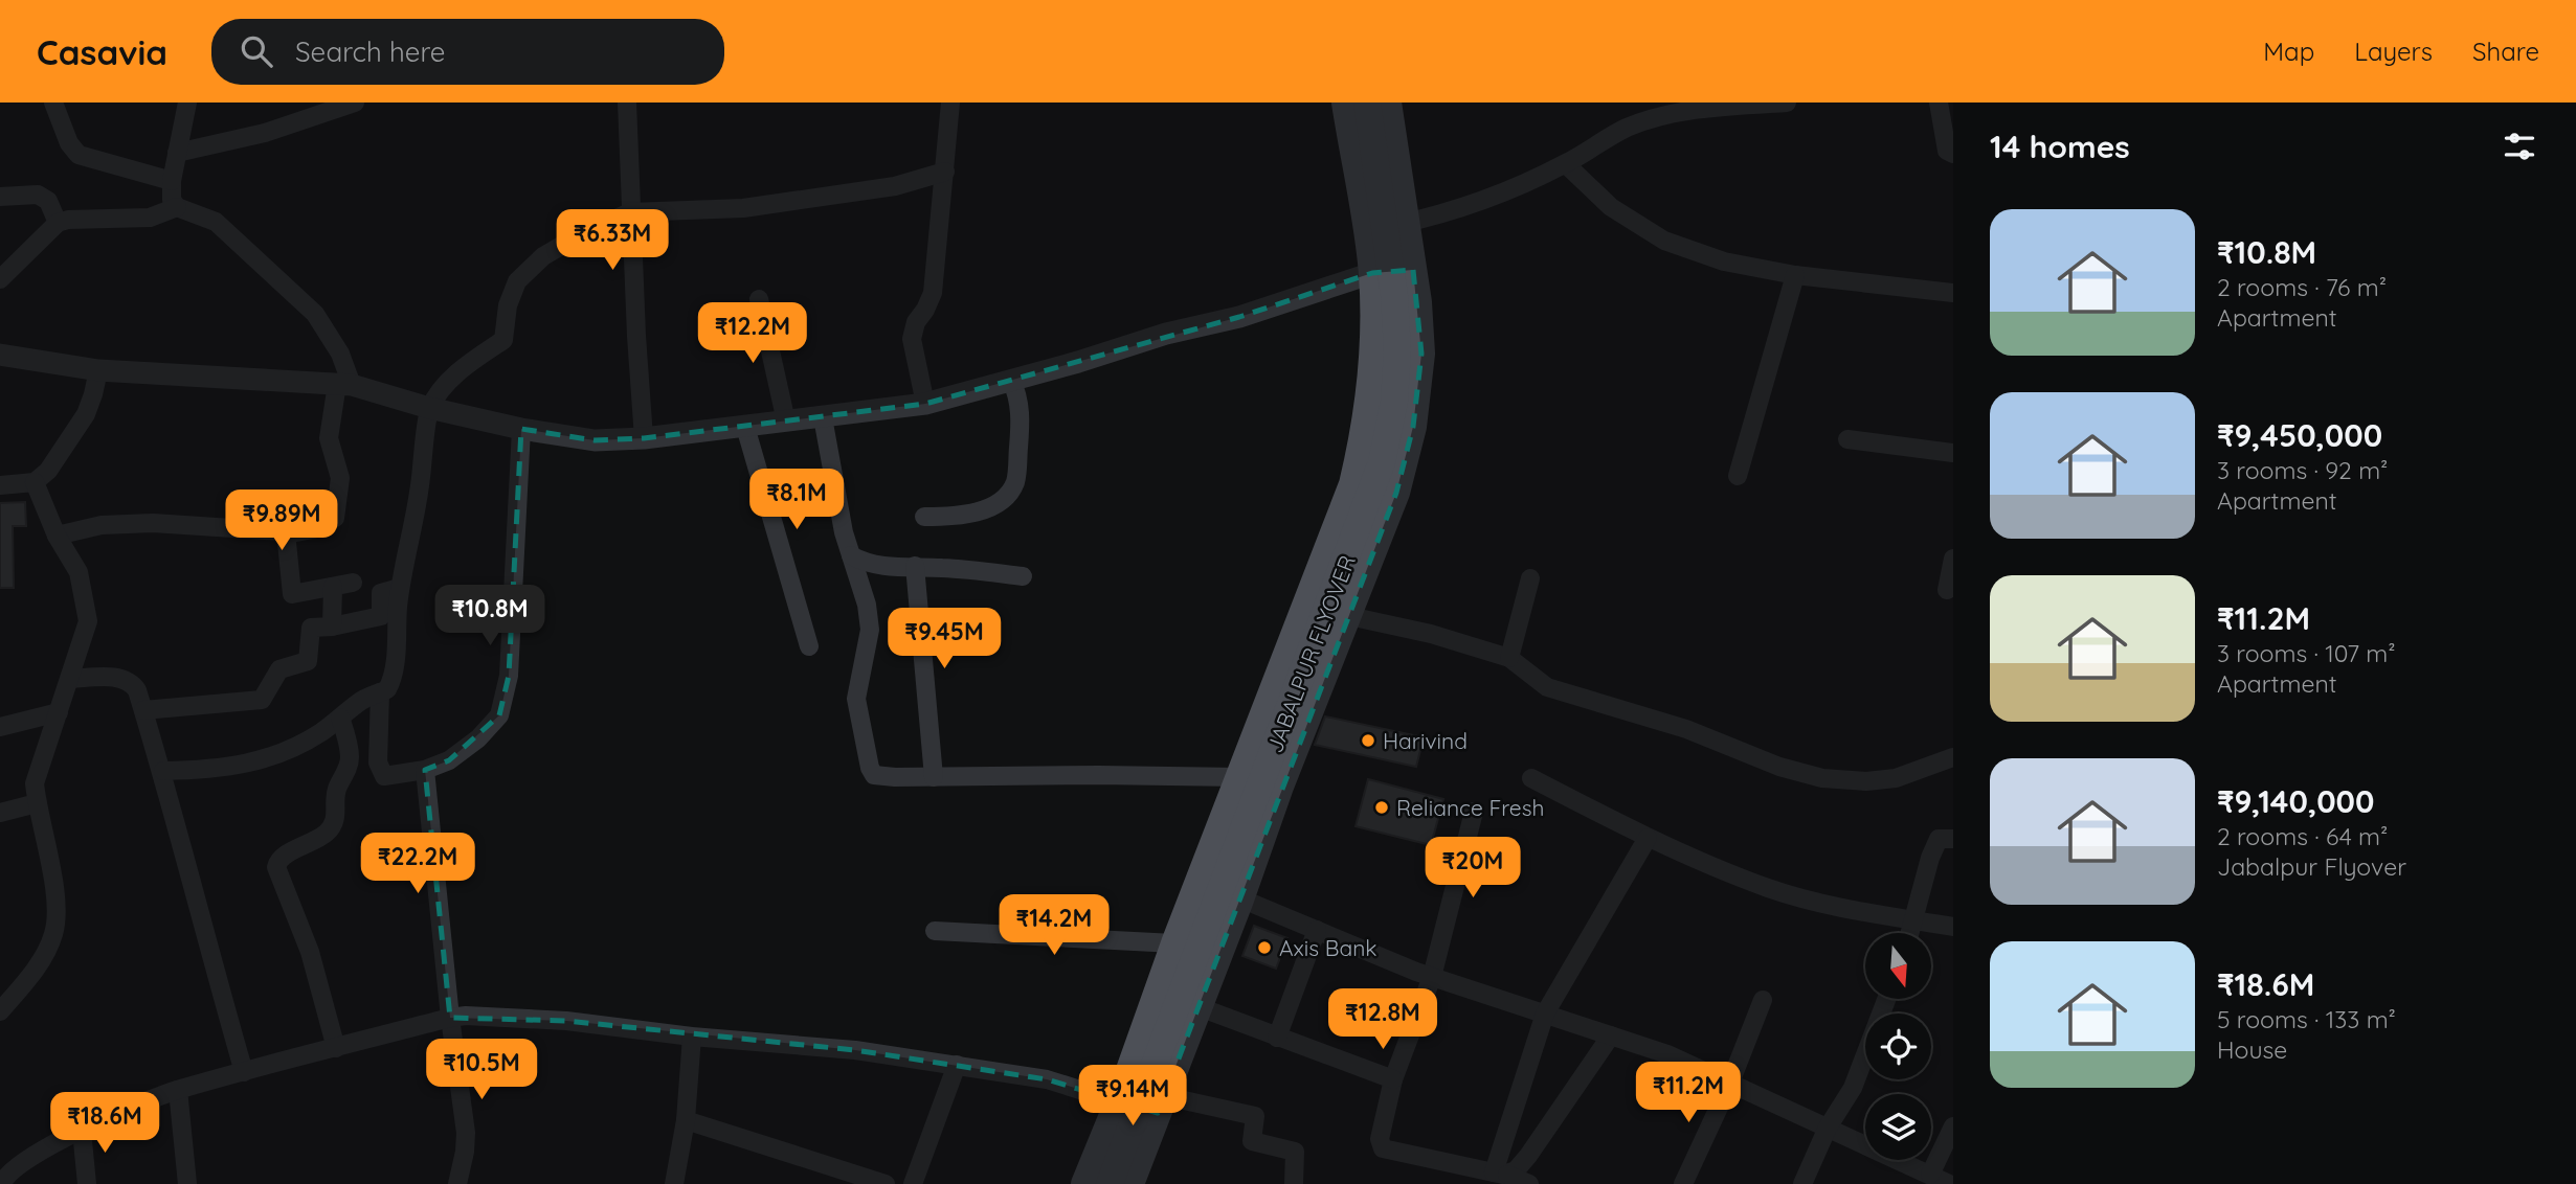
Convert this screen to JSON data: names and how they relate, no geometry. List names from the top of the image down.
{
  "streets": {
    "main road": ["JABALPUR FLYOVER"]
  },
  "places": ["Harivind", "Reliance Fresh", "Axis Bank"],
  "north": "bottom",
  "page": {
    "header": "Casavia",
    "search": "Search here",
    "nav": ["Map", "Layers", "Share"],
    "heading": "14 homes",
    "list": [
      {
        "name": "₹10.8M",
        "note": "2 rooms · 76 m² · Apartment"
      },
      {
        "name": "₹9,450,000",
        "note": "3 rooms · 92 m² · Apartment"
      },
      {
        "name": "₹11.2M",
        "note": "3 rooms · 107 m² · Apartment"
      },
      {
        "name": "₹9,140,000",
        "note": "2 rooms · 64 m² · Jabalpur Flyover"
      },
      {
        "name": "₹18.6M",
        "note": "5 rooms · 133 m² · House"
      }
    ],
    "price": [
      "₹6.33M",
      "₹12.2M",
      "₹8.1M",
      "₹9.89M",
      "₹10.8M",
      "₹9.45M",
      "₹22.2M",
      "₹20M",
      "₹14.2M",
      "₹12.8M",
      "₹10.5M",
      "₹11.2M",
      "₹9.14M",
      "₹18.6M"
    ]
  }
}
